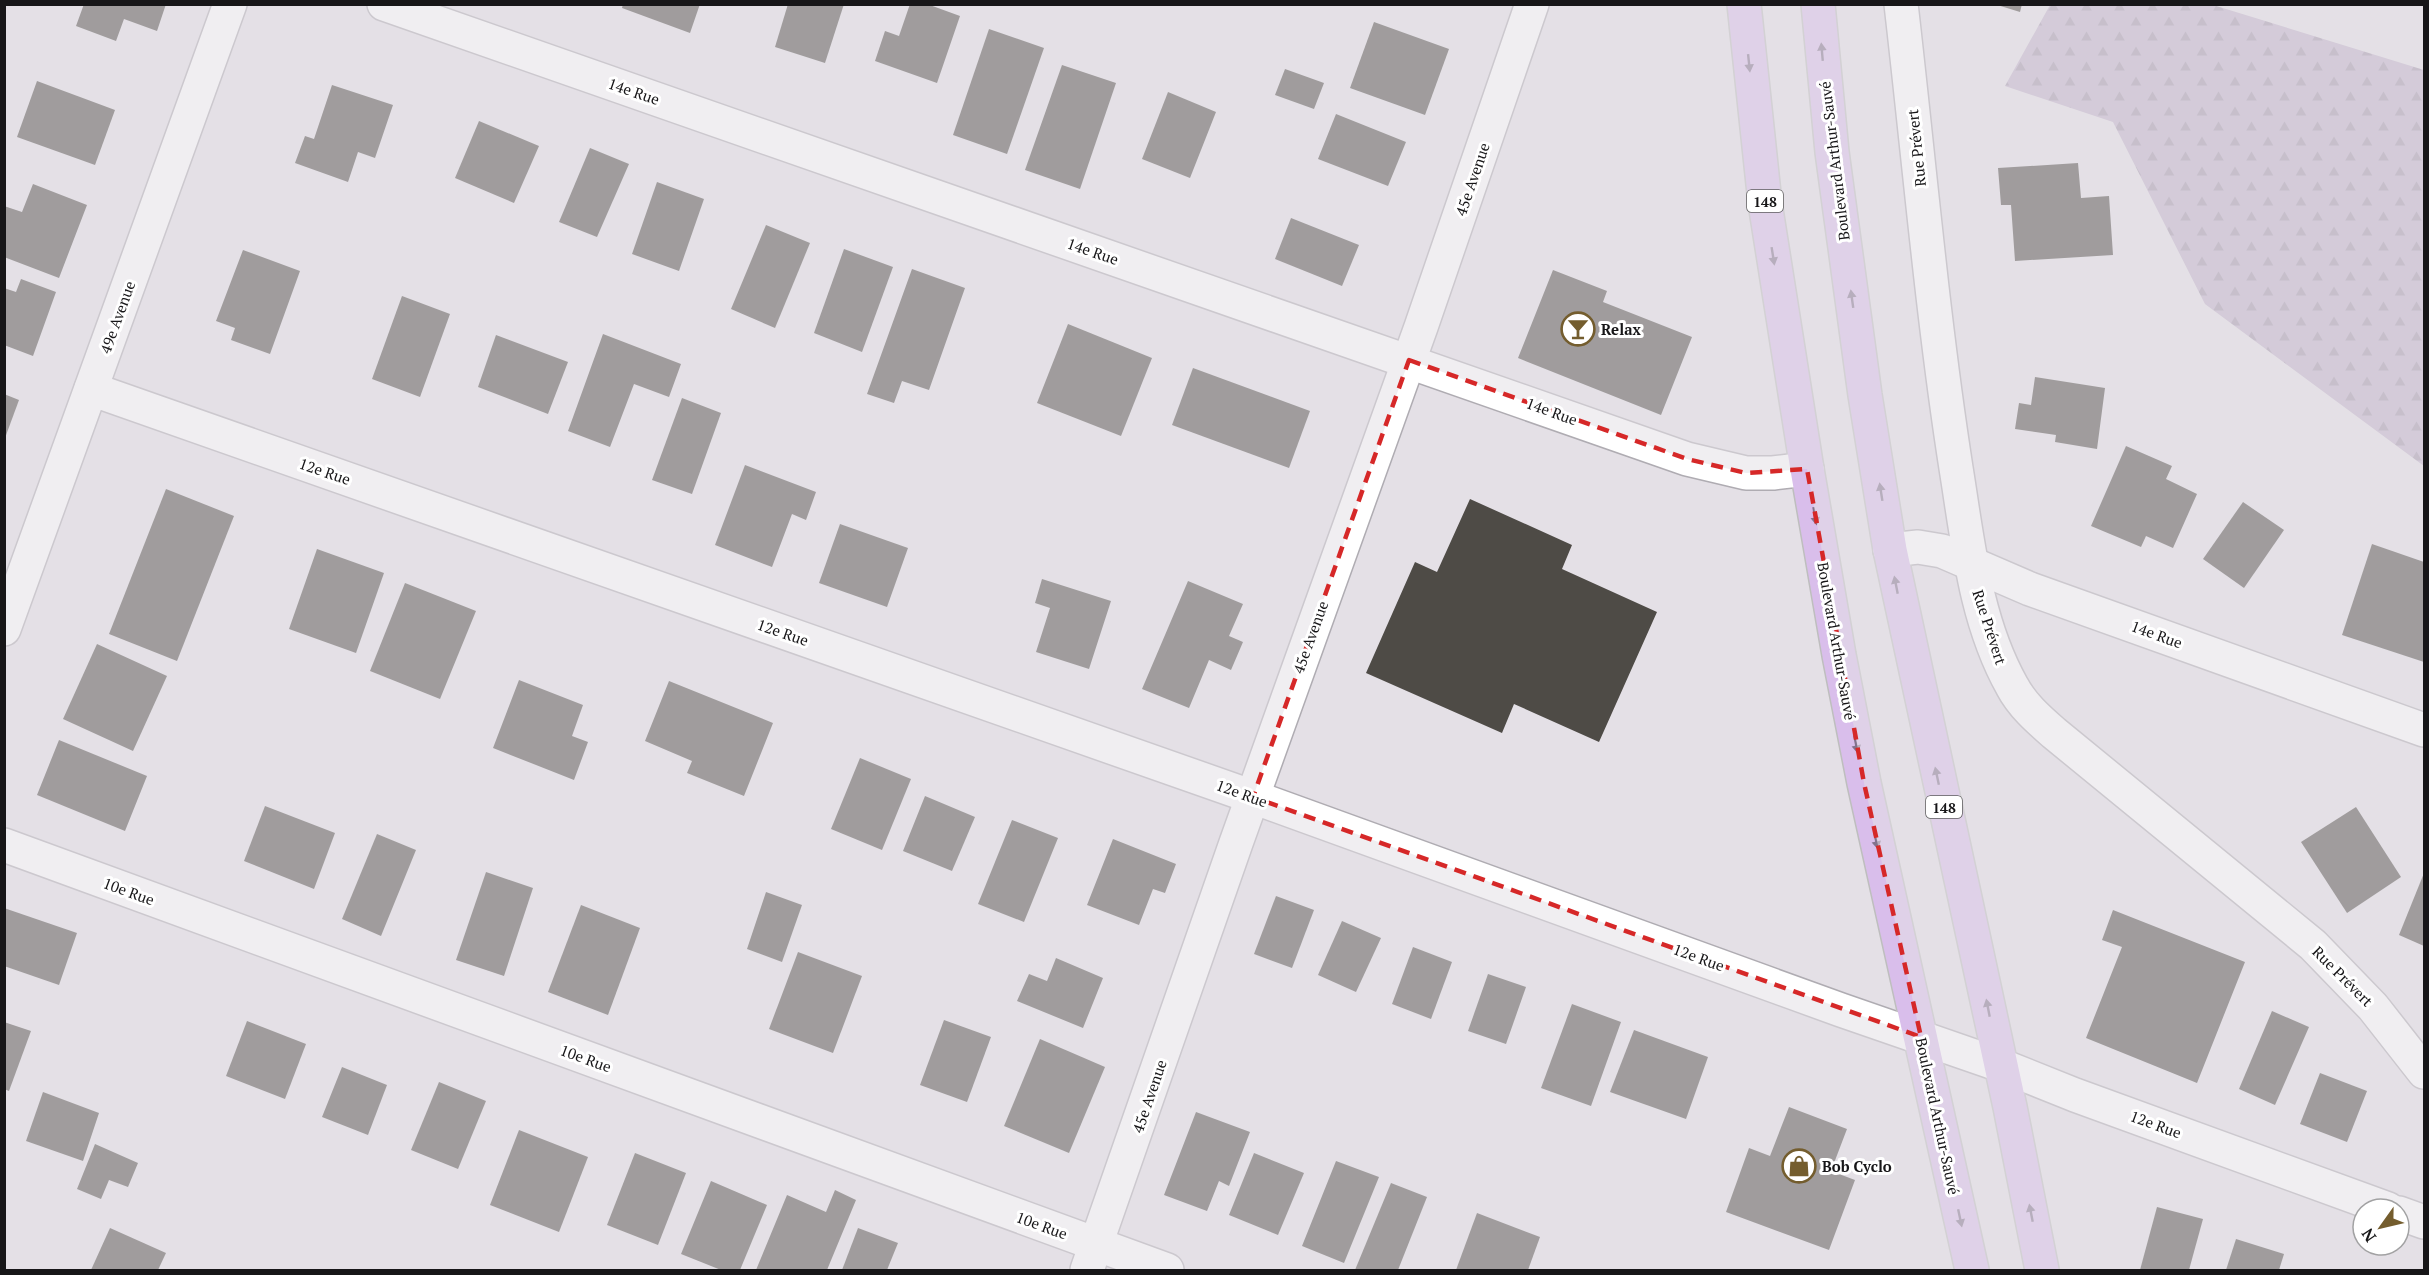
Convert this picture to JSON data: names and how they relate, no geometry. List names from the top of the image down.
{
  "streets": {
    "main road": ["Boulevard Arthur-Sauvé", "148"],
    "street": [
      "14e Rue",
      "Rue Prévert",
      "45e Avenue",
      "49e Avenue",
      "12e Rue",
      "10e Rue"
    ]
  },
  "crossings": [
    ["14e Rue", "Rue Prévert"],
    ["14e Rue", "Boulevard Arthur-Sauvé"],
    ["14e Rue", "45e Avenue"],
    ["Boulevard Arthur-Sauvé", "12e Rue"],
    ["45e Avenue", "12e Rue"],
    ["45e Avenue", "10e Rue"],
    ["49e Avenue", "12e Rue"]
  ],
  "places": {
    "bar": ["Relax"],
    "shop": ["Bob Cyclo"]
  },
  "north": "bottom left"
}
